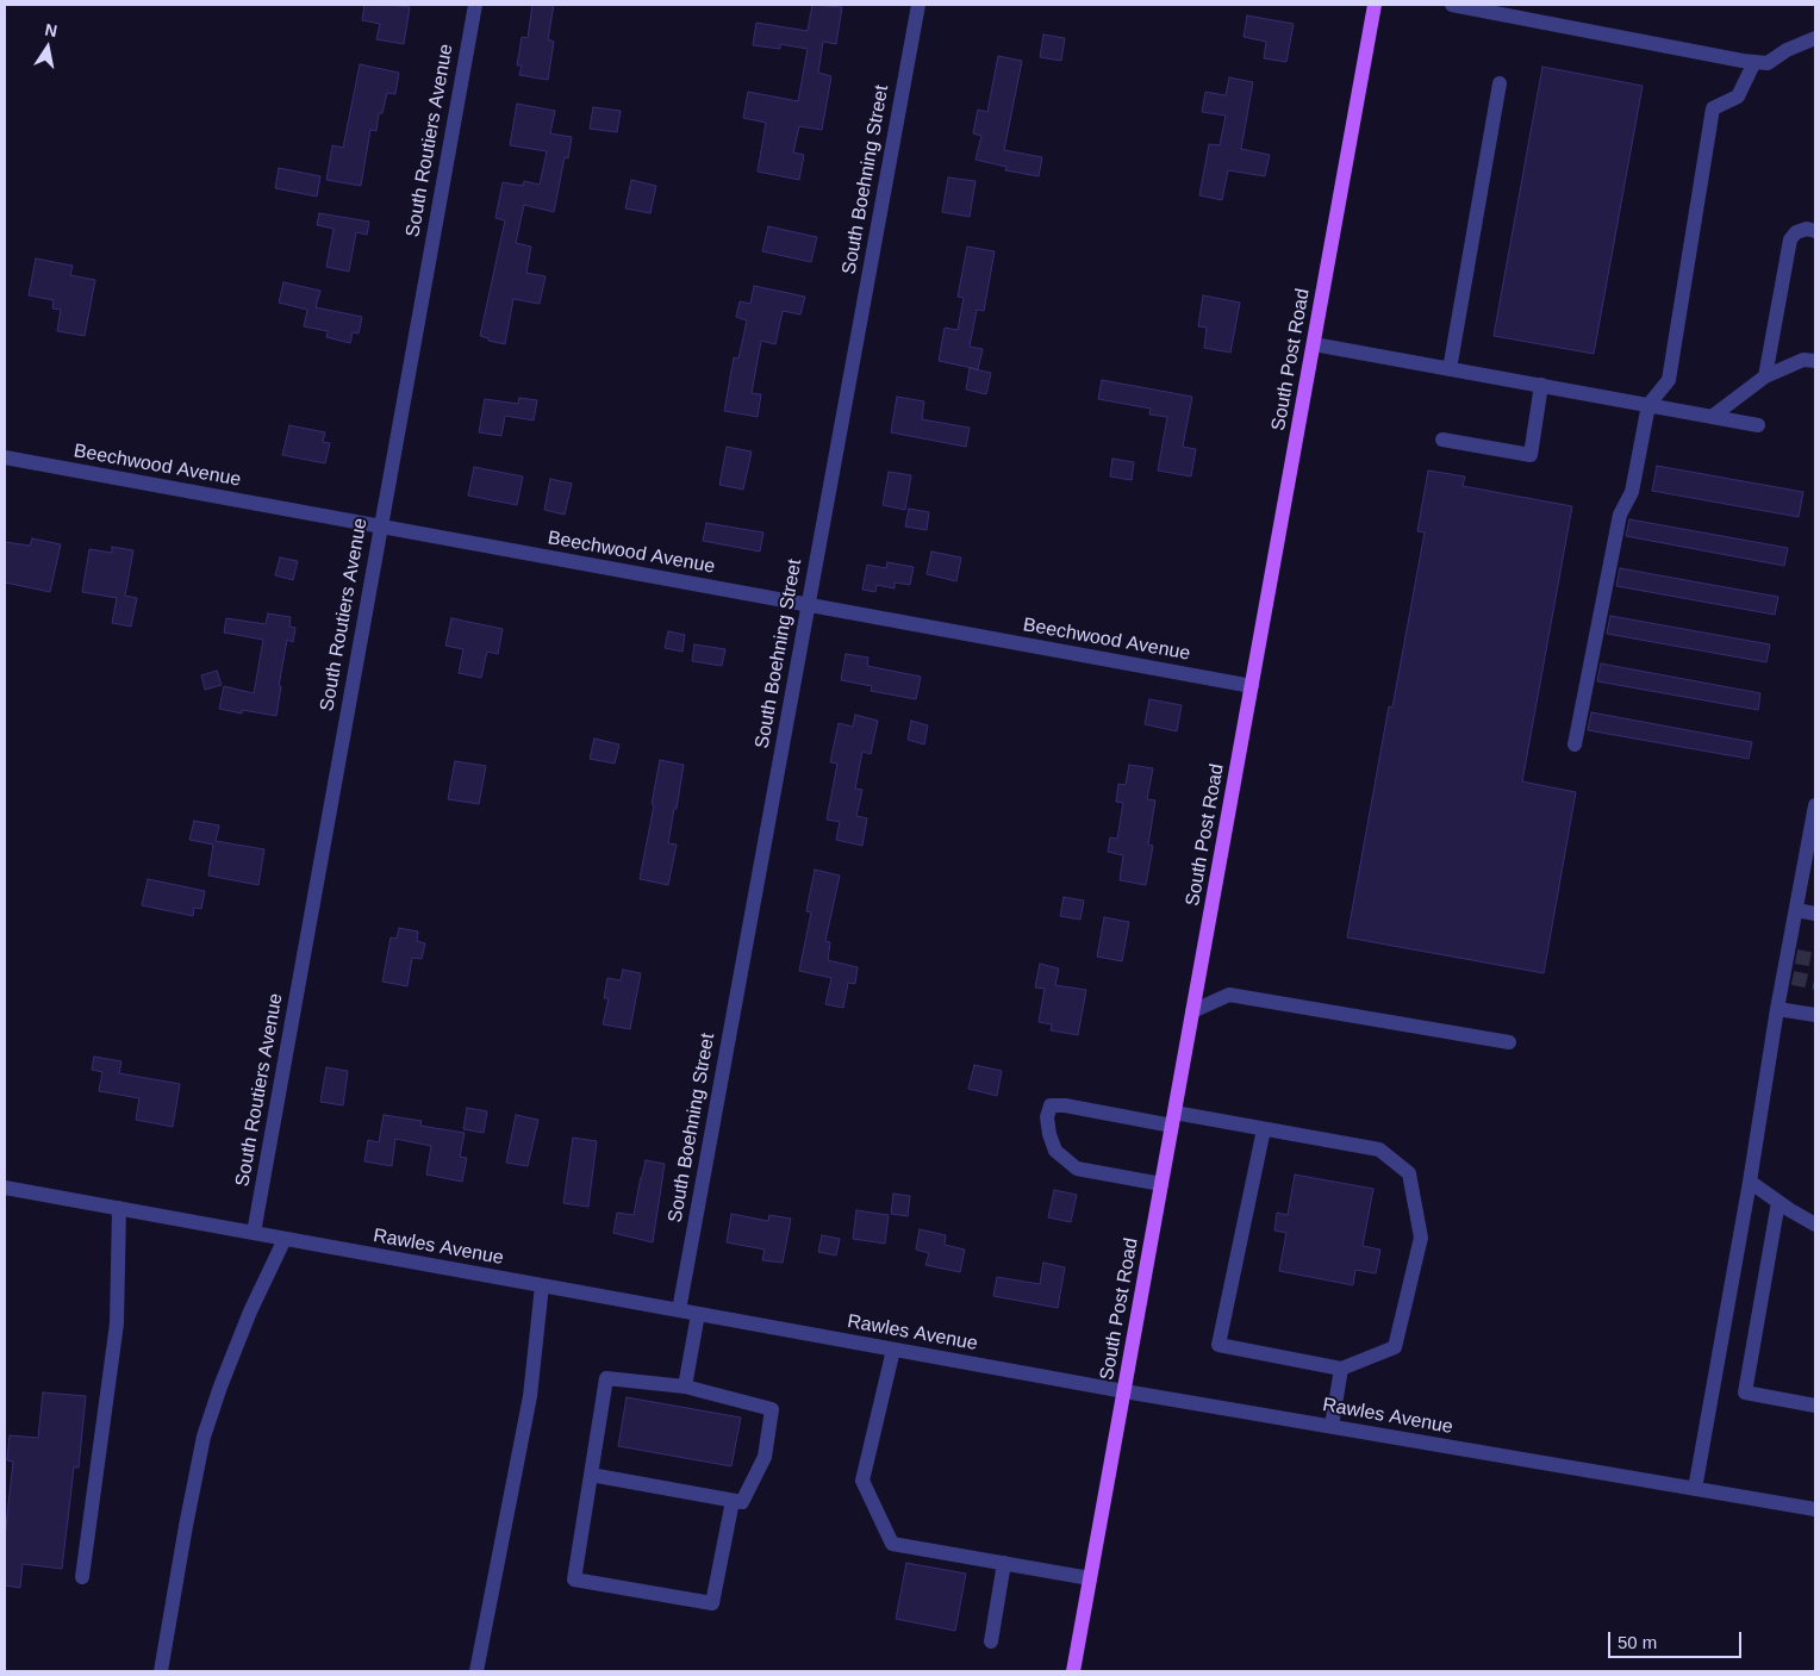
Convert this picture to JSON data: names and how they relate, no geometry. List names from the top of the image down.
{
  "streets": {
    "main road": ["South Post Road"],
    "street": [
      "South Routiers Avenue",
      "South Boehning Street",
      "Beechwood Avenue",
      "Rawles Avenue"
    ]
  },
  "crossings": [
    ["South Routiers Avenue", "Beechwood Avenue"],
    ["South Routiers Avenue", "Rawles Avenue"],
    ["South Boehning Street", "Beechwood Avenue"],
    ["South Boehning Street", "Rawles Avenue"],
    ["South Post Road", "Beechwood Avenue"],
    ["South Post Road", "Rawles Avenue"]
  ],
  "scale_bar": "50 m",
  "north": "top"
}
